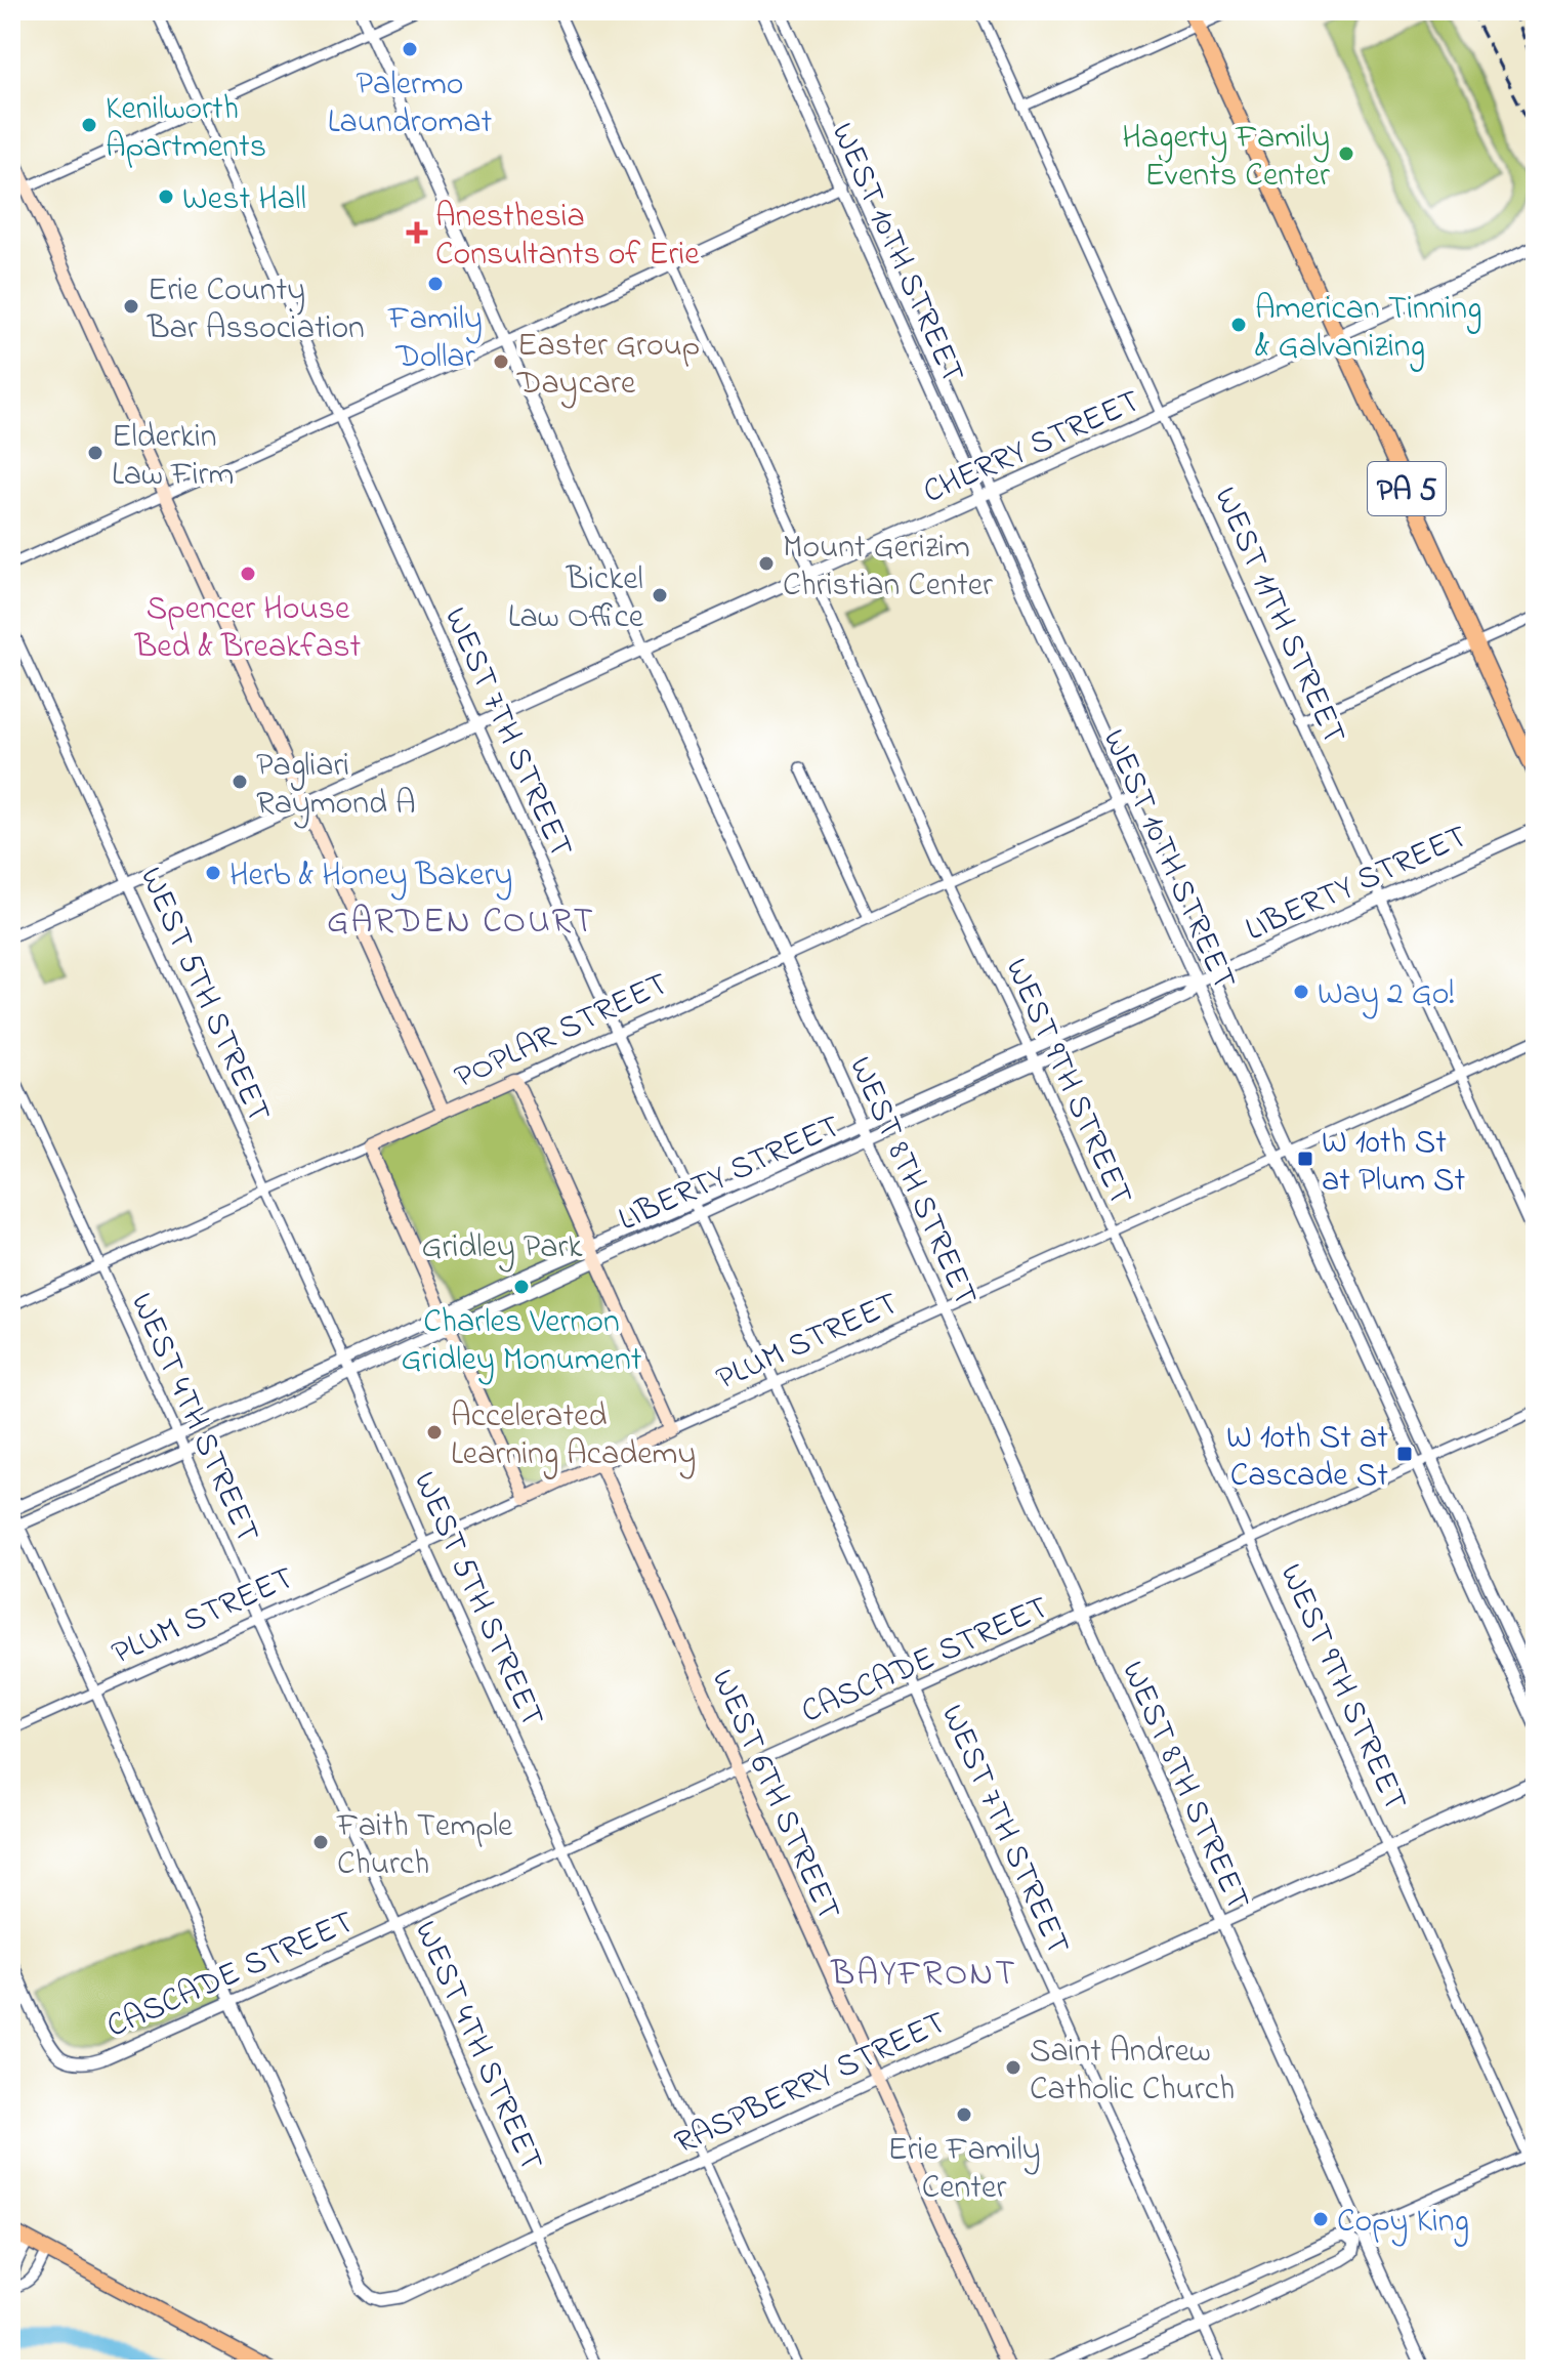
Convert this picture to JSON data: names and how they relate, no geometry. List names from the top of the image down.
{
  "streets": {
    "main road": [
      "PA 5",
      "POPLAR STREET",
      "PLUM STREET",
      "WEST 6TH STREET"
    ],
    "street": [
      "WEST 10TH STREET",
      "CHERRY STREET",
      "WEST 11TH STREET",
      "WEST 7TH STREET",
      "LIBERTY STREET",
      "WEST 5TH STREET",
      "WEST 9TH STREET",
      "WEST 8TH STREET",
      "WEST 4TH STREET",
      "CASCADE STREET",
      "RASPBERRY STREET"
    ]
  },
  "crossings": [
    ["WEST 10TH STREET", "CHERRY STREET"],
    ["WEST 10TH STREET", "LIBERTY STREET"],
    ["WEST 10TH STREET", "POPLAR STREET"],
    ["WEST 10TH STREET", "PLUM STREET"],
    ["WEST 10TH STREET", "CASCADE STREET"],
    ["CHERRY STREET", "PA 5"],
    ["CHERRY STREET", "WEST 11TH STREET"],
    ["CHERRY STREET", "WEST 7TH STREET"],
    ["CHERRY STREET", "WEST 5TH STREET"],
    ["CHERRY STREET", "WEST 9TH STREET"],
    ["CHERRY STREET", "WEST 8TH STREET"],
    ["WEST 11TH STREET", "LIBERTY STREET"],
    ["WEST 11TH STREET", "PLUM STREET"],
    ["WEST 7TH STREET", "LIBERTY STREET"],
    ["WEST 7TH STREET", "POPLAR STREET"],
    ["WEST 7TH STREET", "PLUM STREET"],
    ["WEST 7TH STREET", "CASCADE STREET"],
    ["WEST 7TH STREET", "RASPBERRY STREET"],
    ["LIBERTY STREET", "WEST 5TH STREET"],
    ["LIBERTY STREET", "WEST 9TH STREET"],
    ["LIBERTY STREET", "WEST 8TH STREET"],
    ["LIBERTY STREET", "WEST 4TH STREET"],
    ["WEST 5TH STREET", "POPLAR STREET"],
    ["WEST 5TH STREET", "PLUM STREET"],
    ["WEST 5TH STREET", "CASCADE STREET"],
    ["WEST 5TH STREET", "RASPBERRY STREET"],
    ["POPLAR STREET", "WEST 9TH STREET"],
    ["POPLAR STREET", "WEST 8TH STREET"],
    ["POPLAR STREET", "WEST 4TH STREET"],
    ["WEST 9TH STREET", "PLUM STREET"],
    ["WEST 9TH STREET", "CASCADE STREET"],
    ["WEST 9TH STREET", "RASPBERRY STREET"],
    ["WEST 8TH STREET", "PLUM STREET"],
    ["WEST 8TH STREET", "CASCADE STREET"],
    ["WEST 8TH STREET", "RASPBERRY STREET"],
    ["PLUM STREET", "WEST 4TH STREET"],
    ["PLUM STREET", "WEST 6TH STREET"],
    ["WEST 4TH STREET", "CASCADE STREET"],
    ["WEST 4TH STREET", "RASPBERRY STREET"],
    ["CASCADE STREET", "WEST 6TH STREET"],
    ["CASCADE STREET", "RASPBERRY STREET"],
    ["WEST 6TH STREET", "RASPBERRY STREET"]
  ],
  "districts": ["GARDEN COURT", "BAYFRONT"],
  "parks": ["Gridley Park"],
  "places": {
    "other": [
      "Palermo Laundromat",
      "Kenilworth Apartments",
      "Hagerty Family Events Center",
      "West Hall",
      "Family Dollar",
      "Erie County Bar Association",
      "American Tinning & Galvanizing",
      "Easter Group Daycare",
      "Elderkin Law Firm",
      "Mount Gerizim Christian Center",
      "Spencer House Bed & Breakfast",
      "Bickel Law Office",
      "Pagliari Raymond A",
      "Herb & Honey Bakery",
      "Way 2 Go!",
      "Charles Vernon Gridley Monument",
      "Accelerated Learning Academy",
      "Faith Temple Church",
      "Saint Andrew Catholic Church",
      "Erie Family Center",
      "Copy King"
    ],
    "health": ["Anesthesia Consultants of Erie"],
    "transit": ["W 10th St at Plum St", "W 10th St at Cascade St"]
  }
}
